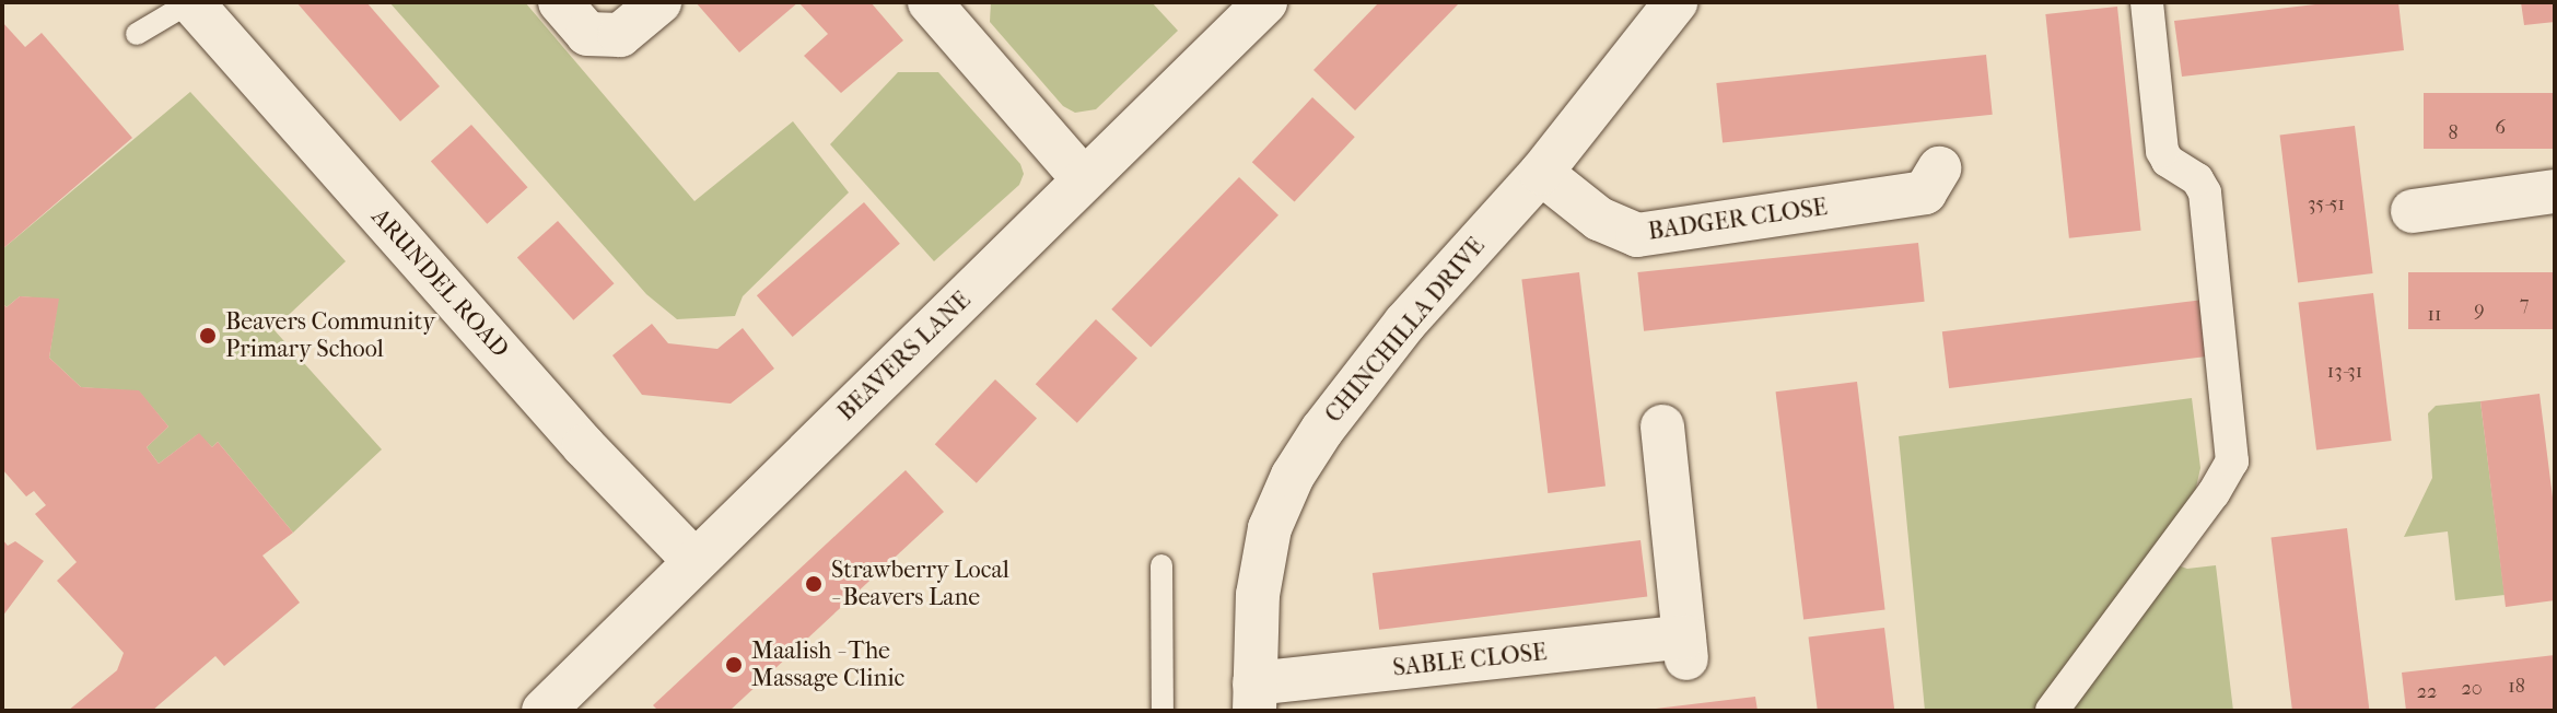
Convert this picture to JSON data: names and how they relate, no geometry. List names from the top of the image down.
{
  "streets": {
    "street": [
      "BADGER CLOSE",
      "ARUNDEL ROAD",
      "CHINCHILLA DRIVE",
      "BEAVERS LANE",
      "SABLE CLOSE"
    ]
  },
  "crossings": [
    ["BADGER CLOSE", "CHINCHILLA DRIVE"],
    ["ARUNDEL ROAD", "BEAVERS LANE"],
    ["CHINCHILLA DRIVE", "SABLE CLOSE"]
  ],
  "places": ["Beavers Community Primary School", "Strawberry Local - Beavers Lane", "Maalish - The Massage Clinic"],
  "house_numbers": [
    "6",
    "8",
    "35-51",
    "7",
    "9",
    "11",
    "13-31",
    "18",
    "20",
    "22"
  ]
}
